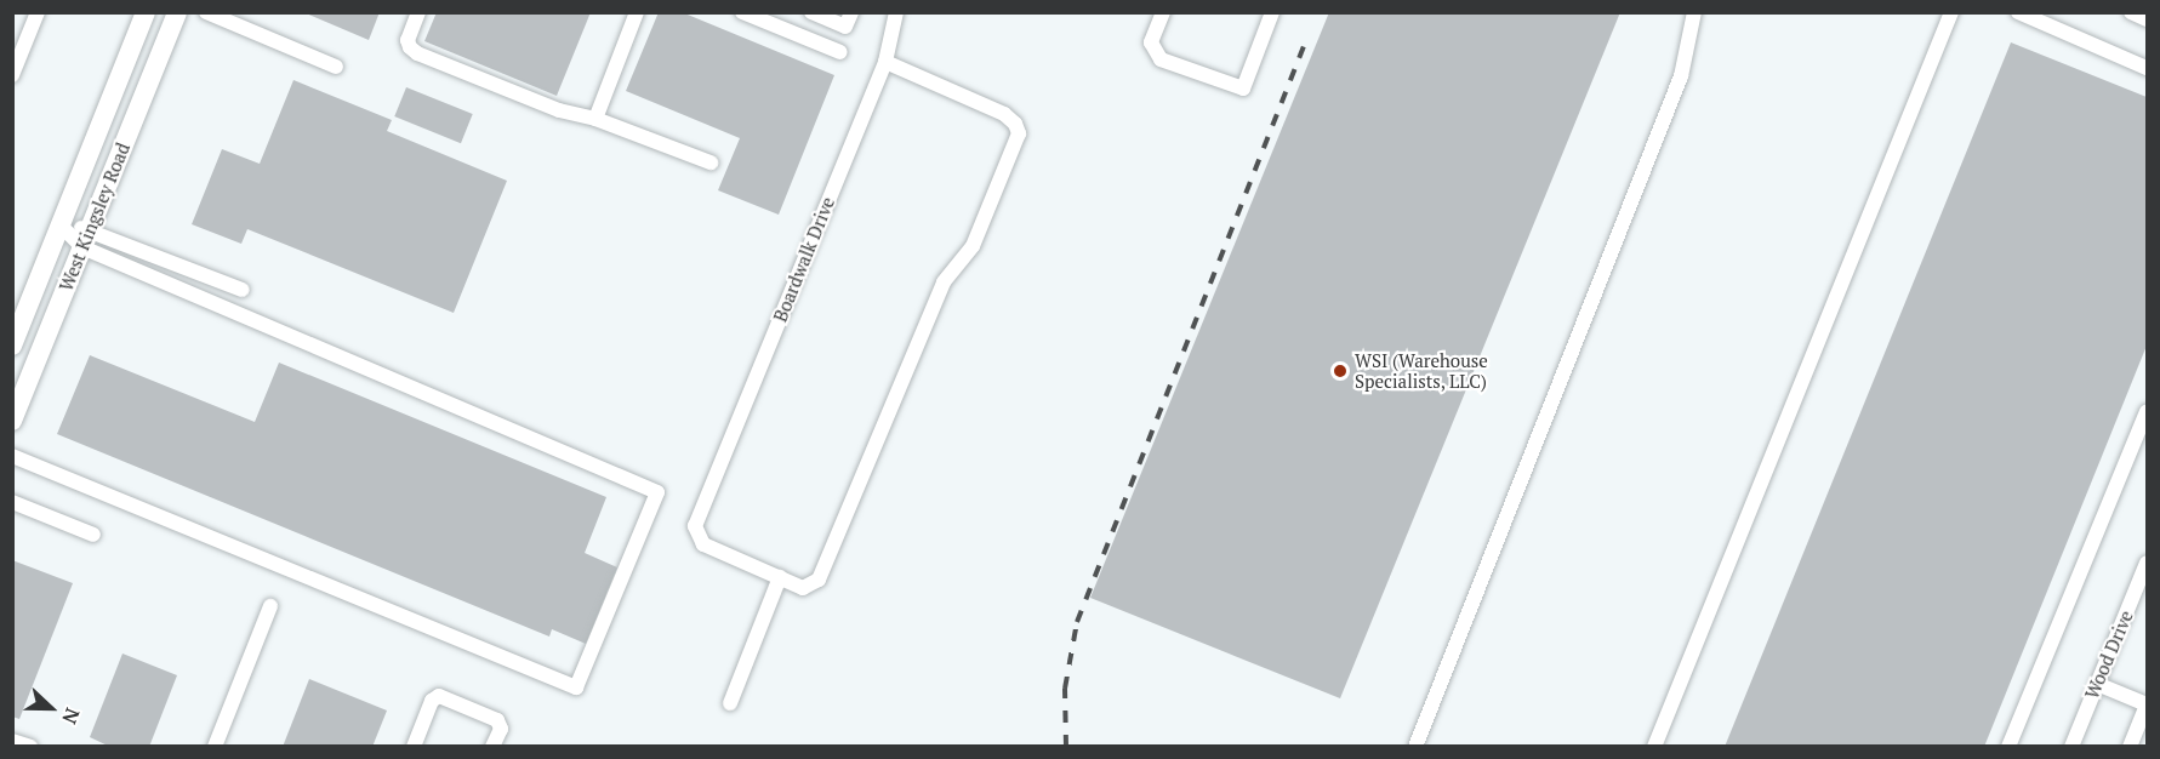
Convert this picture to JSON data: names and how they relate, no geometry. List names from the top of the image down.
{
  "streets": {
    "main road": ["West Kingsley Road"],
    "street": ["Boardwalk Drive", "Wood Drive"]
  },
  "places": ["WSI (Warehouse Specialists, LLC)"],
  "north": "right"
}
